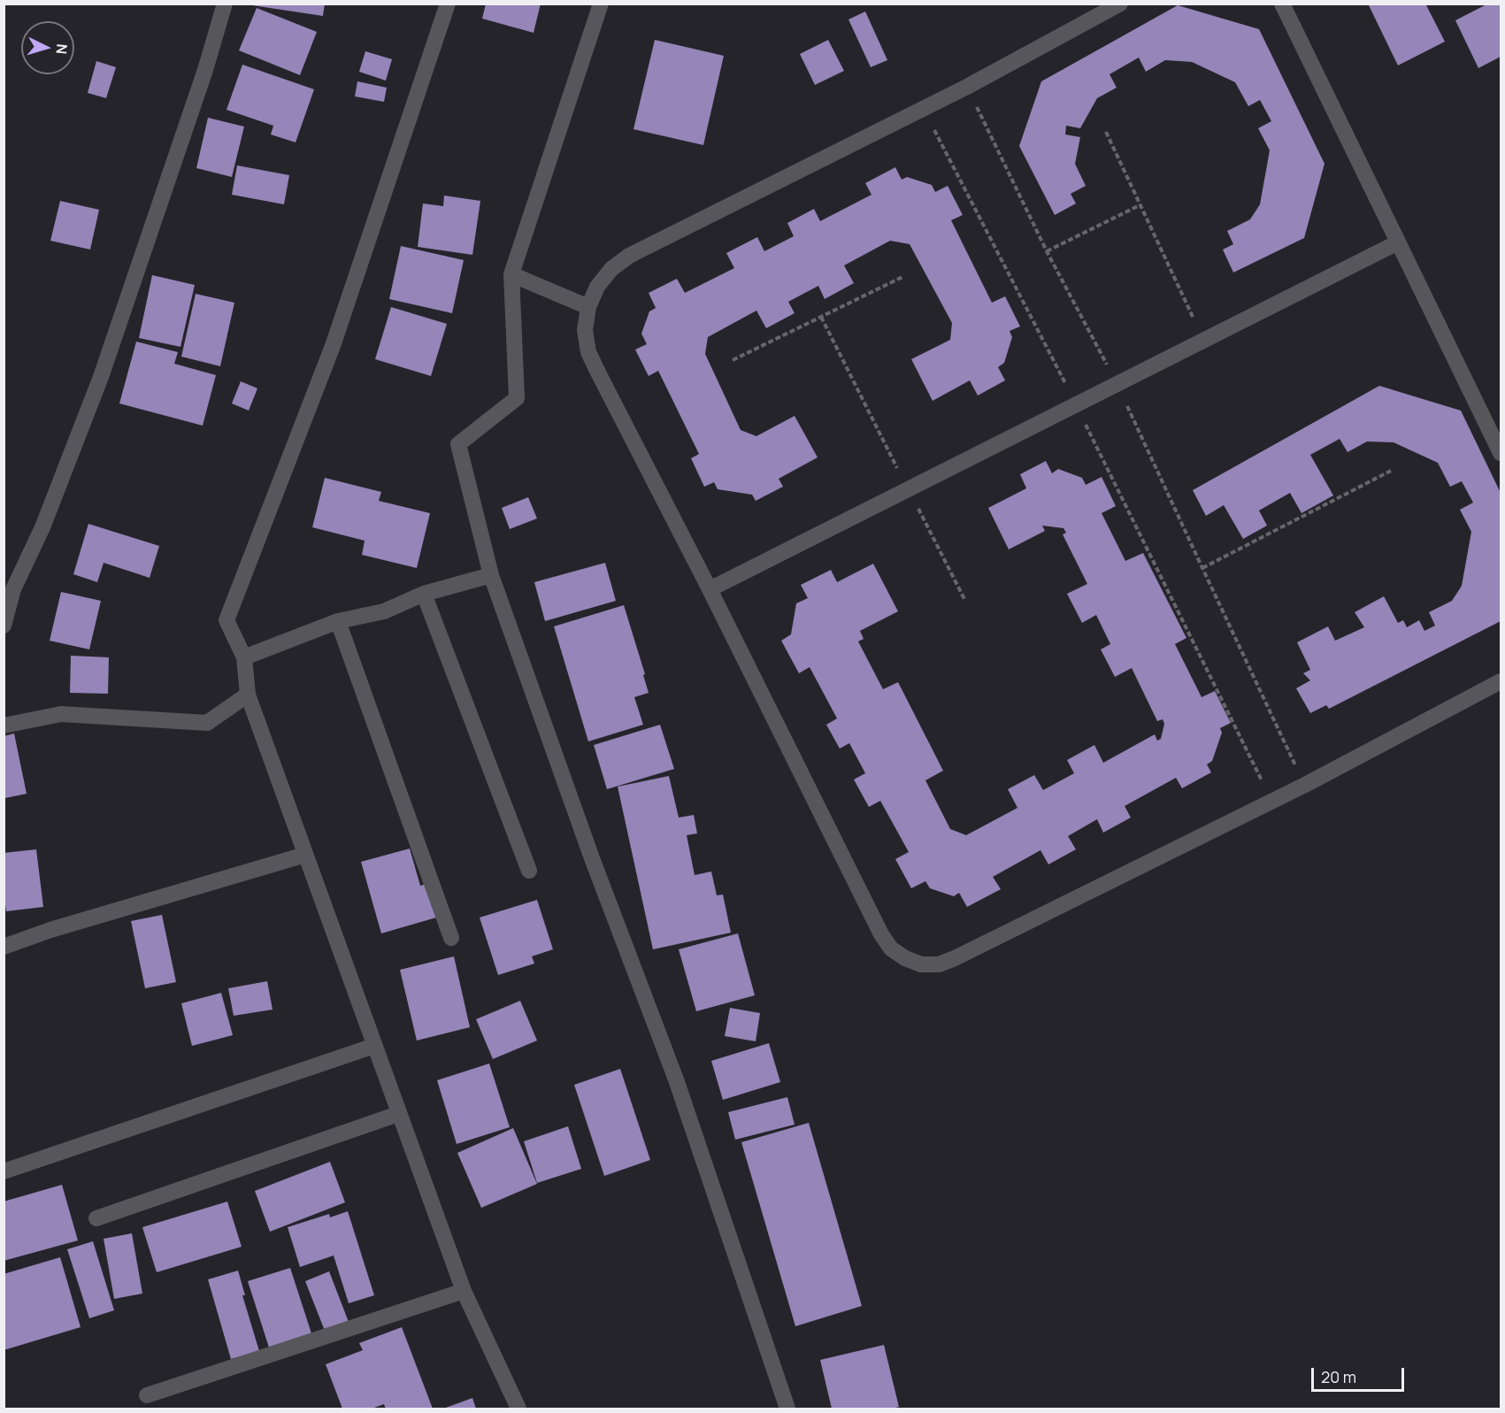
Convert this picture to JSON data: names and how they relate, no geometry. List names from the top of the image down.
{
  "scale_bar": "20 m",
  "north": "right"
}
